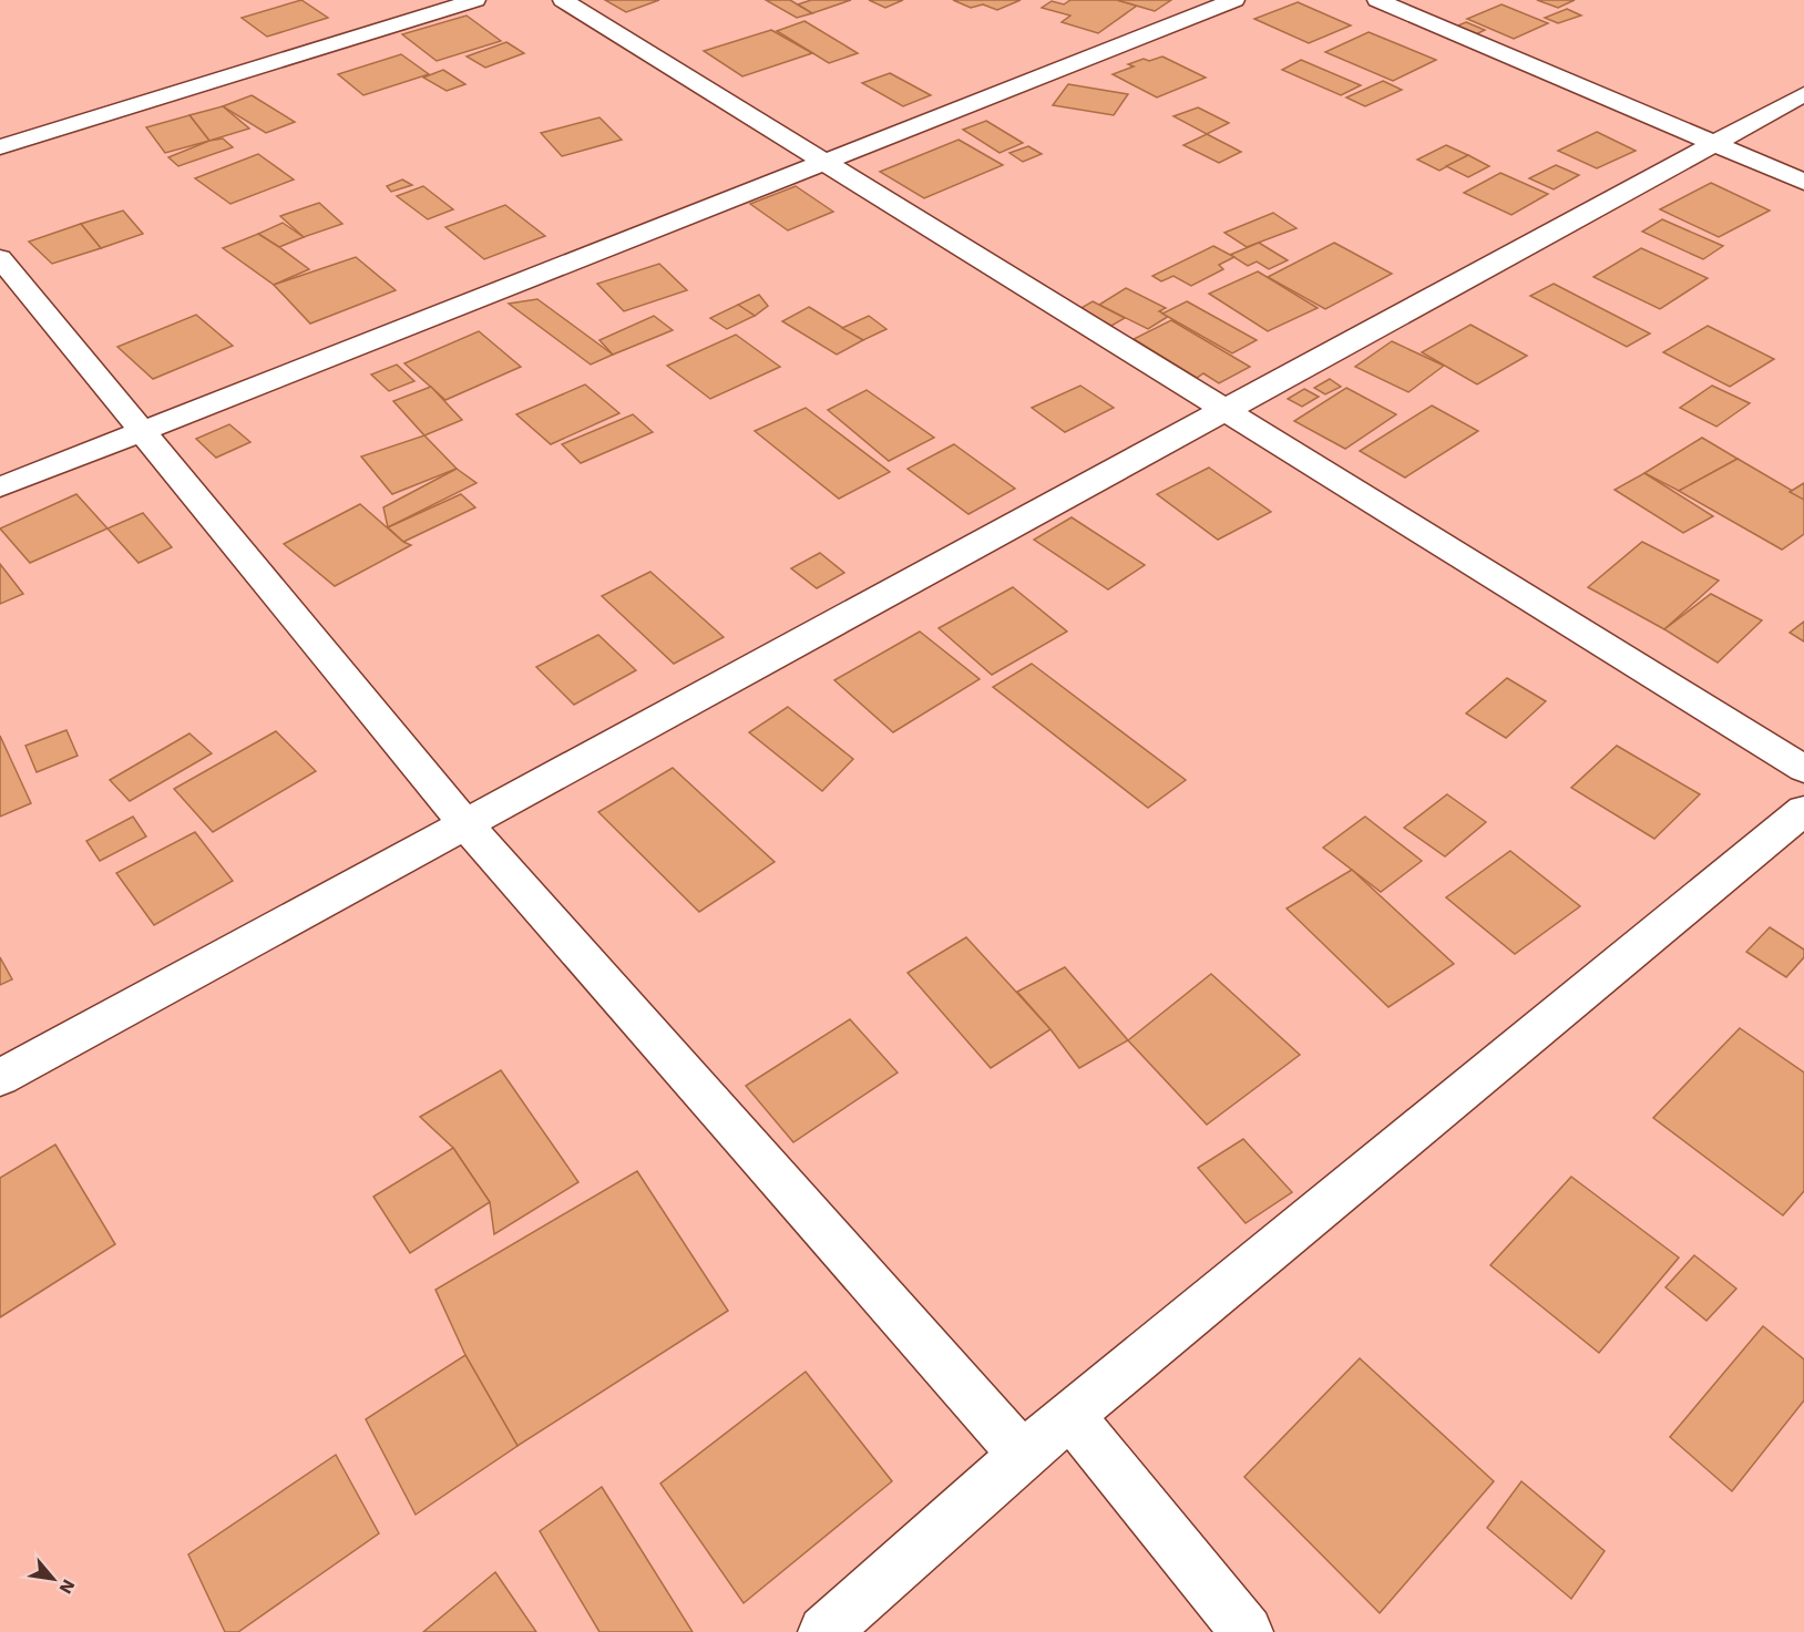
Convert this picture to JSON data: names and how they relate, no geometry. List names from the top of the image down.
{
  "north": "bottom right"
}
